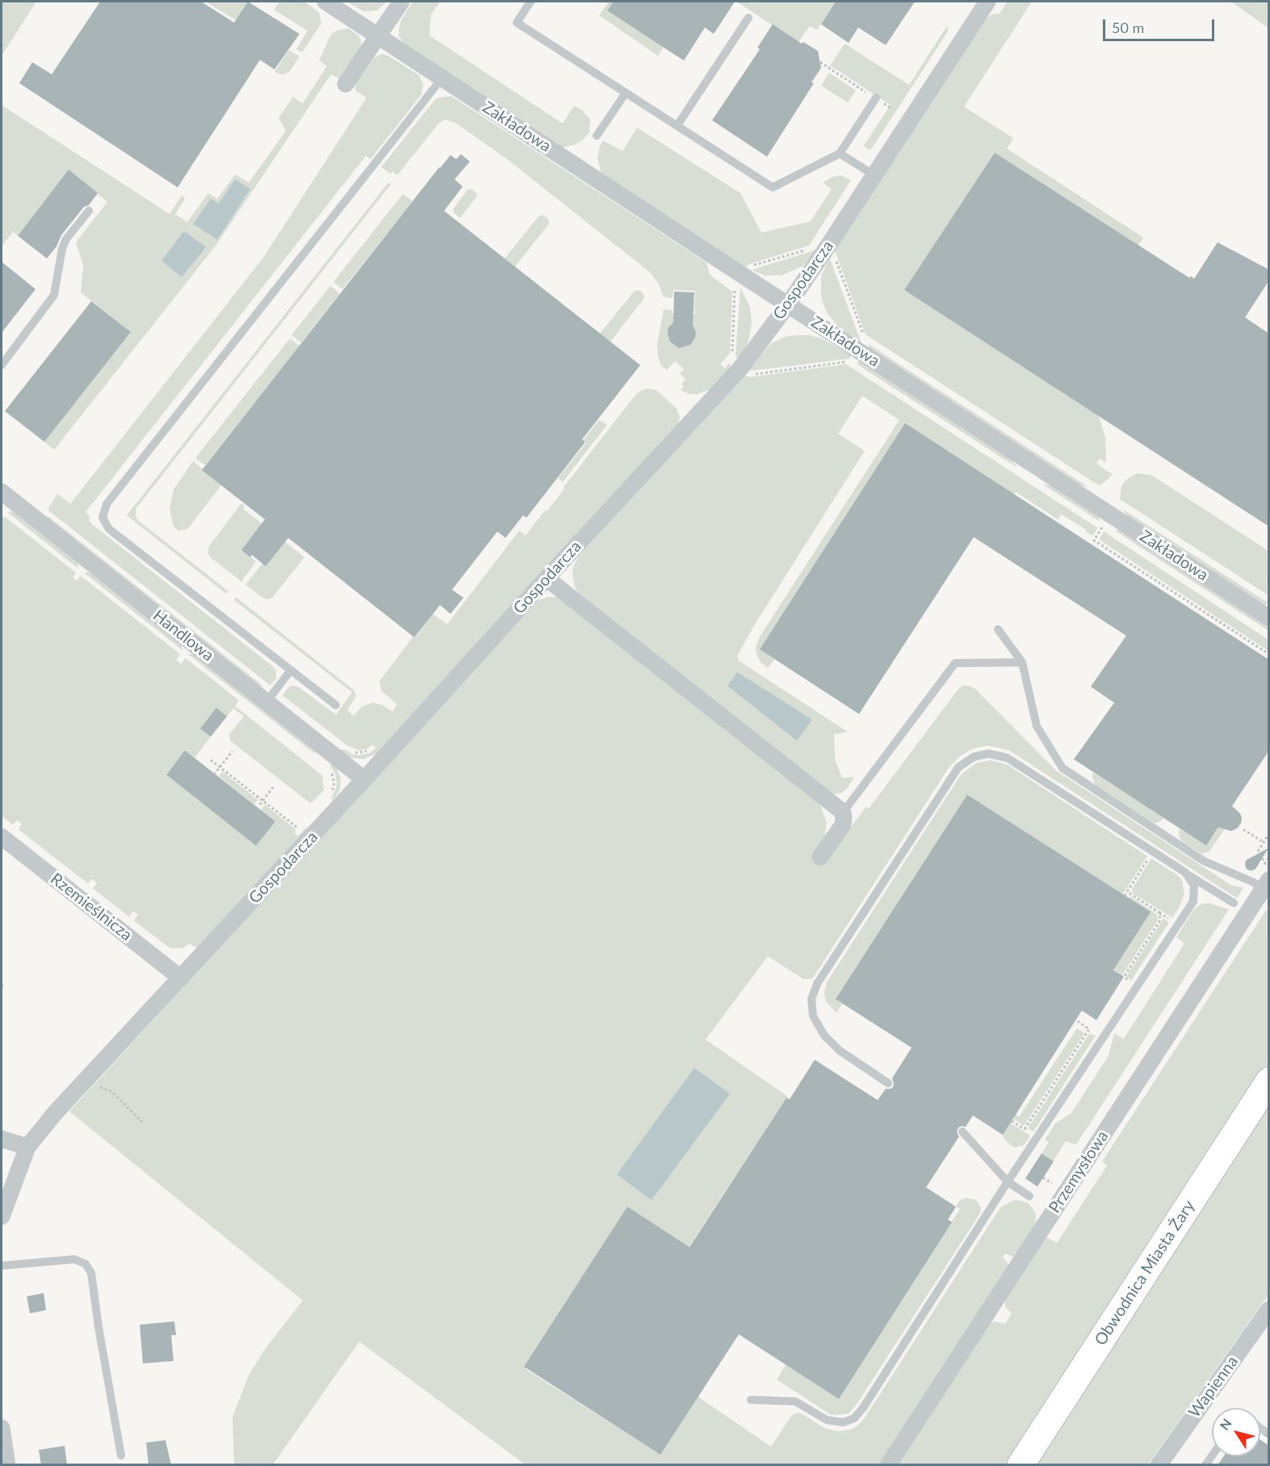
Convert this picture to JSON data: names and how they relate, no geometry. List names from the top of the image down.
{
  "streets": {
    "main road": ["Obwodnica Miasta Żary"],
    "street": [
      "Zakładowa",
      "Gospodarcza",
      "Handlowa",
      "Rzemieślnicza",
      "Przemysłowa",
      "Wapienna"
    ]
  },
  "crossings": [
    ["Zakładowa", "Gospodarcza"],
    ["Gospodarcza", "Handlowa"],
    ["Gospodarcza", "Rzemieślnicza"]
  ],
  "scale_bar": "50 m",
  "north": "top left"
}
